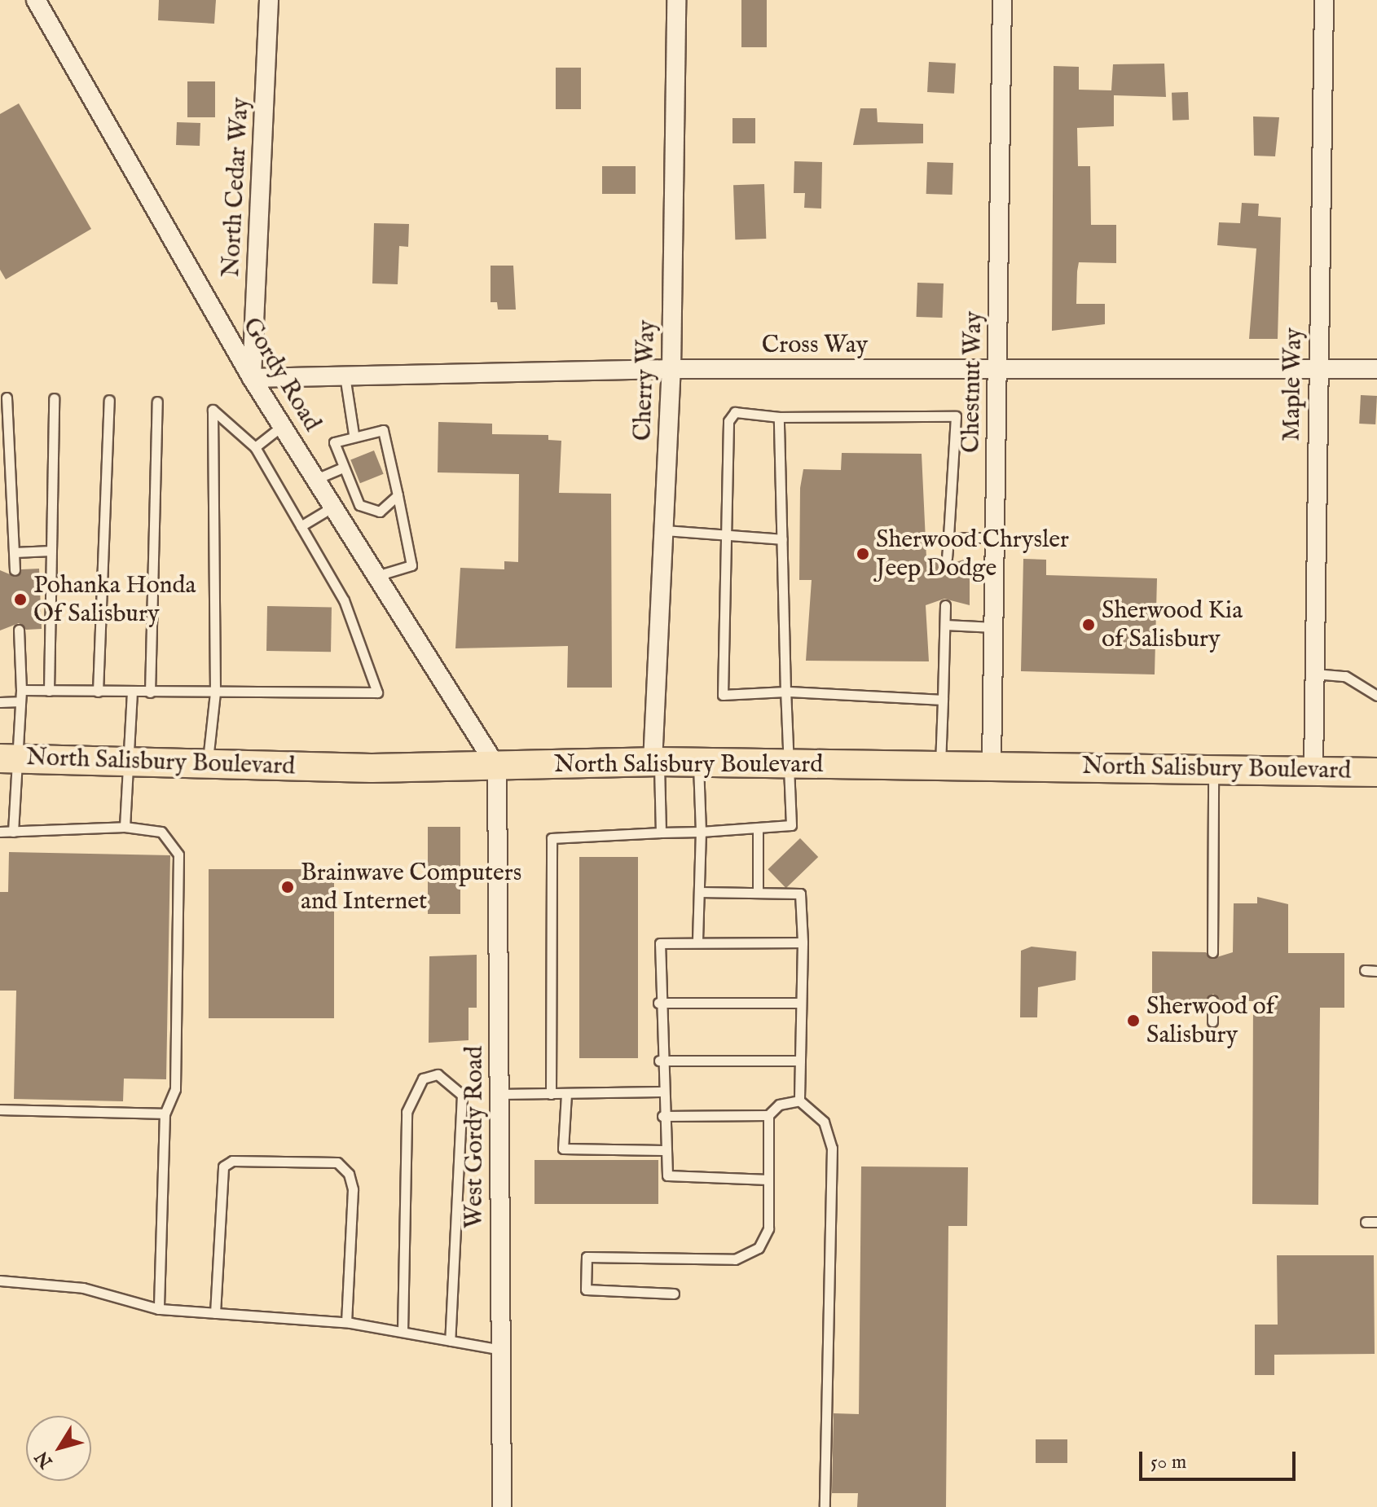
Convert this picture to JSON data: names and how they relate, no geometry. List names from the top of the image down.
{
  "streets": {
    "main road": ["North Salisbury Boulevard"],
    "street": [
      "North Cedar Way",
      "Cross Way",
      "Gordy Road",
      "Cherry Way",
      "Chestnut Way",
      "Maple Way",
      "West Gordy Road"
    ]
  },
  "crossings": [
    ["North Cedar Way", "Cross Way"],
    ["North Cedar Way", "Gordy Road"],
    ["Cross Way", "Gordy Road"],
    ["Cross Way", "Cherry Way"],
    ["Cross Way", "Chestnut Way"],
    ["Cross Way", "Maple Way"],
    ["Gordy Road", "North Salisbury Boulevard"],
    ["Gordy Road", "West Gordy Road"],
    ["Cherry Way", "North Salisbury Boulevard"],
    ["Chestnut Way", "North Salisbury Boulevard"],
    ["Maple Way", "North Salisbury Boulevard"],
    ["North Salisbury Boulevard", "West Gordy Road"]
  ],
  "places": [
    "Sherwood Chrysler Jeep Dodge",
    "Pohanka Honda Of Salisbury",
    "Sherwood Kia of Salisbury",
    "Brainwave Computers and Internet",
    "Sherwood of Salisbury"
  ],
  "scale_bar": "50 m",
  "north": "bottom left"
}
